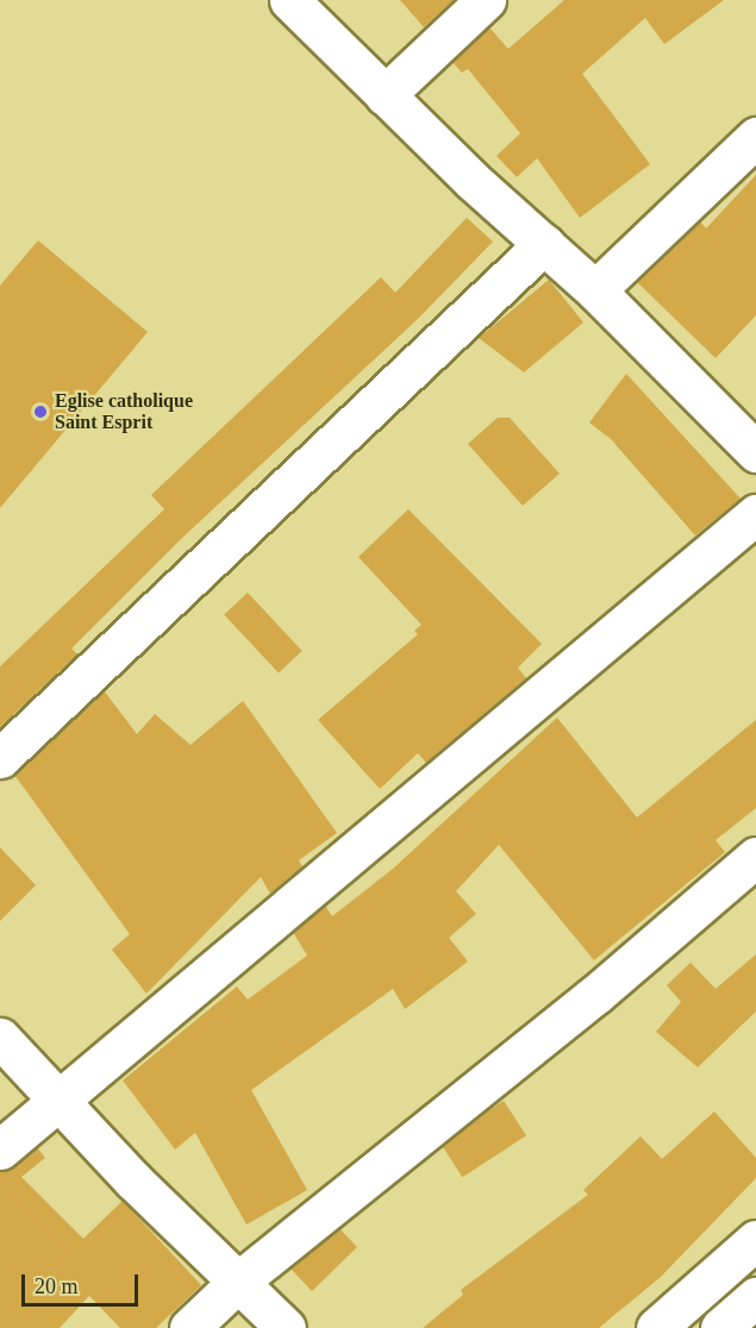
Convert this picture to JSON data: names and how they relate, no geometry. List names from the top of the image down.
{
  "places": ["Eglise catholique Saint Esprit"],
  "scale_bar": "20 m"
}
